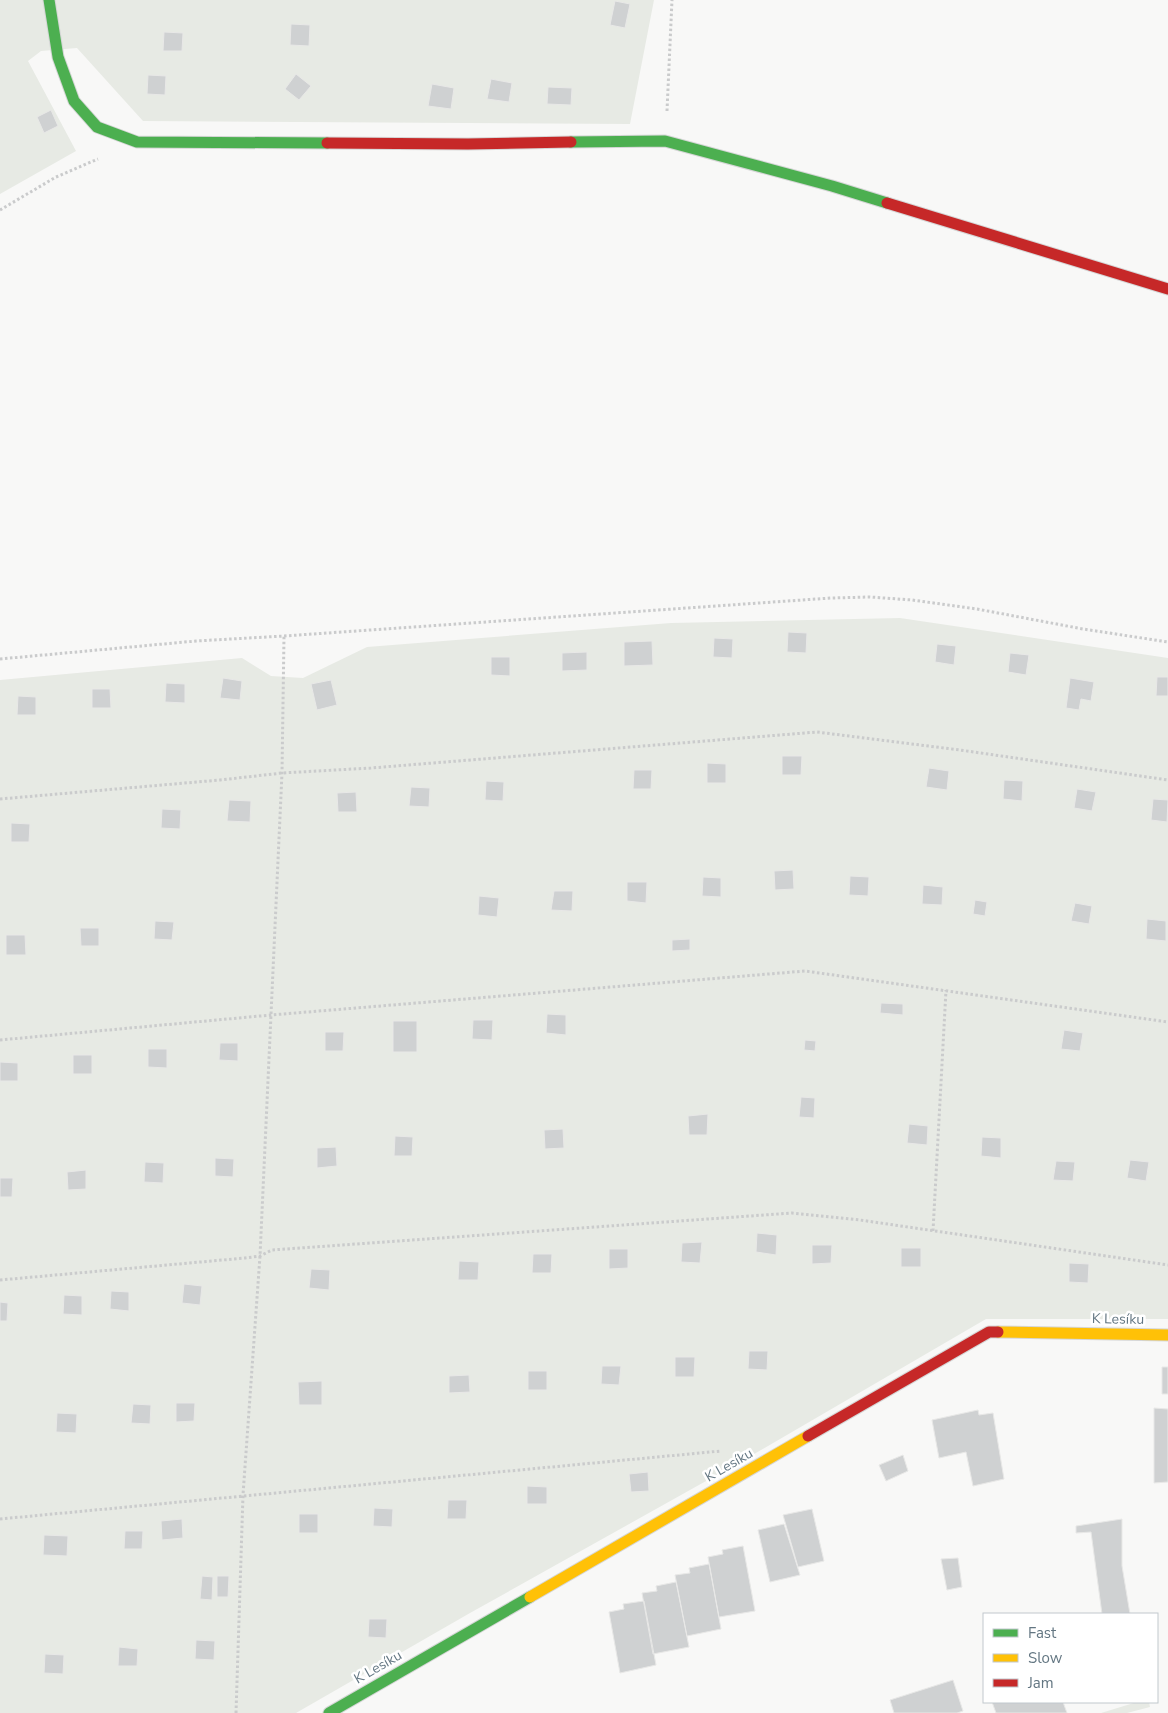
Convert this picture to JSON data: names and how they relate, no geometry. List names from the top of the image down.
{
  "streets": {
    "street": ["K Lesíku"]
  },
  "legend": ["Fast", "Slow", "Jam"]
}
